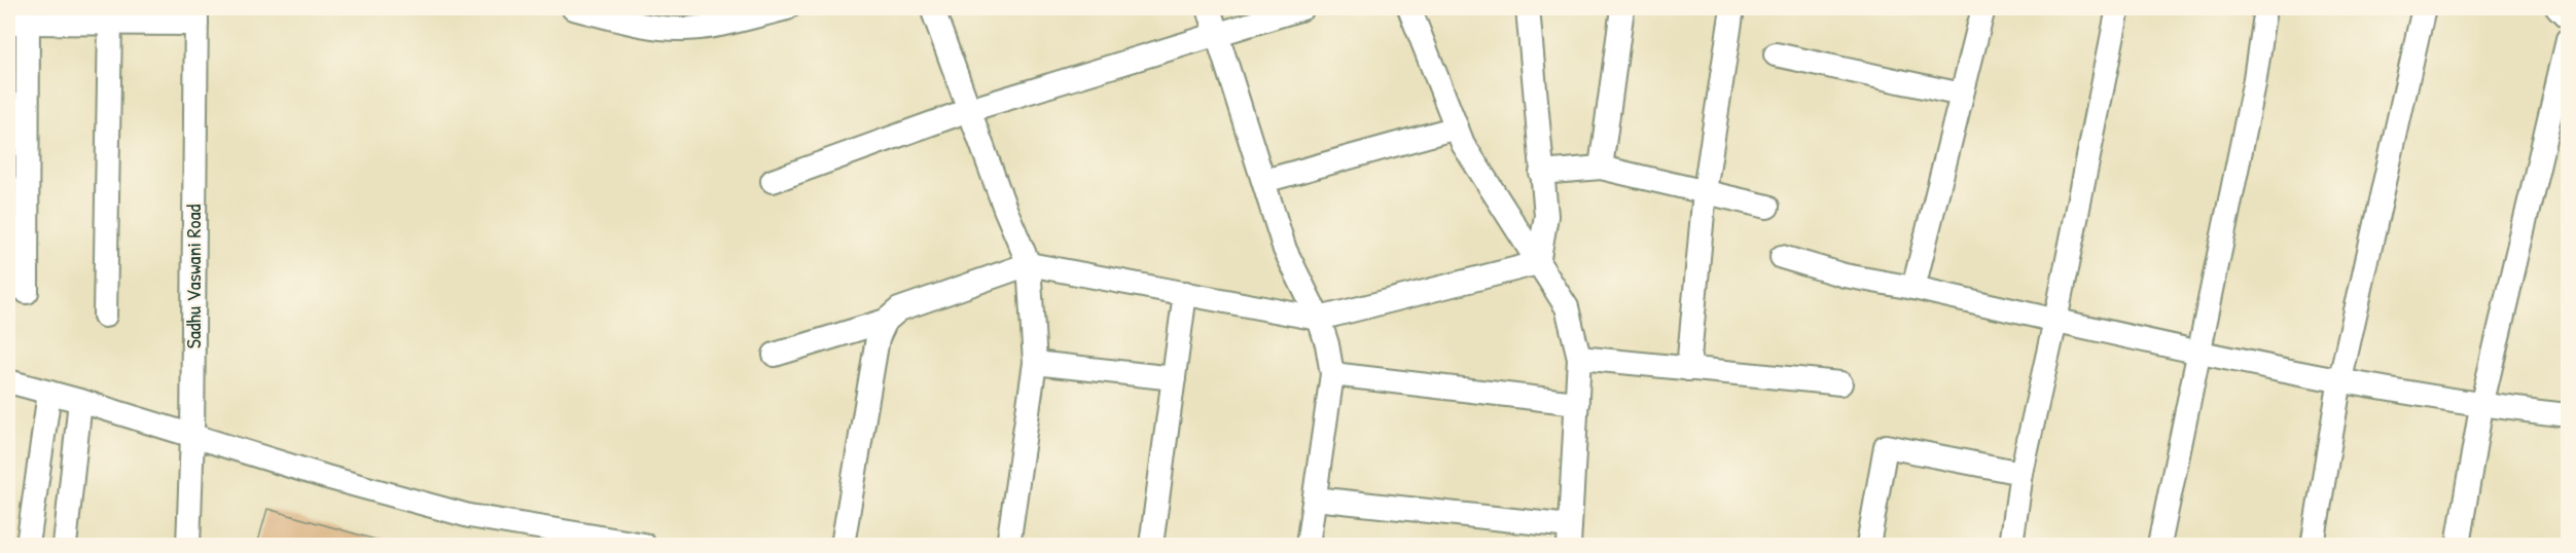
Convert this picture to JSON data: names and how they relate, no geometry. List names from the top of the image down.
{
  "streets": {
    "street": ["Sadhu Vaswani Road"]
  }
}
